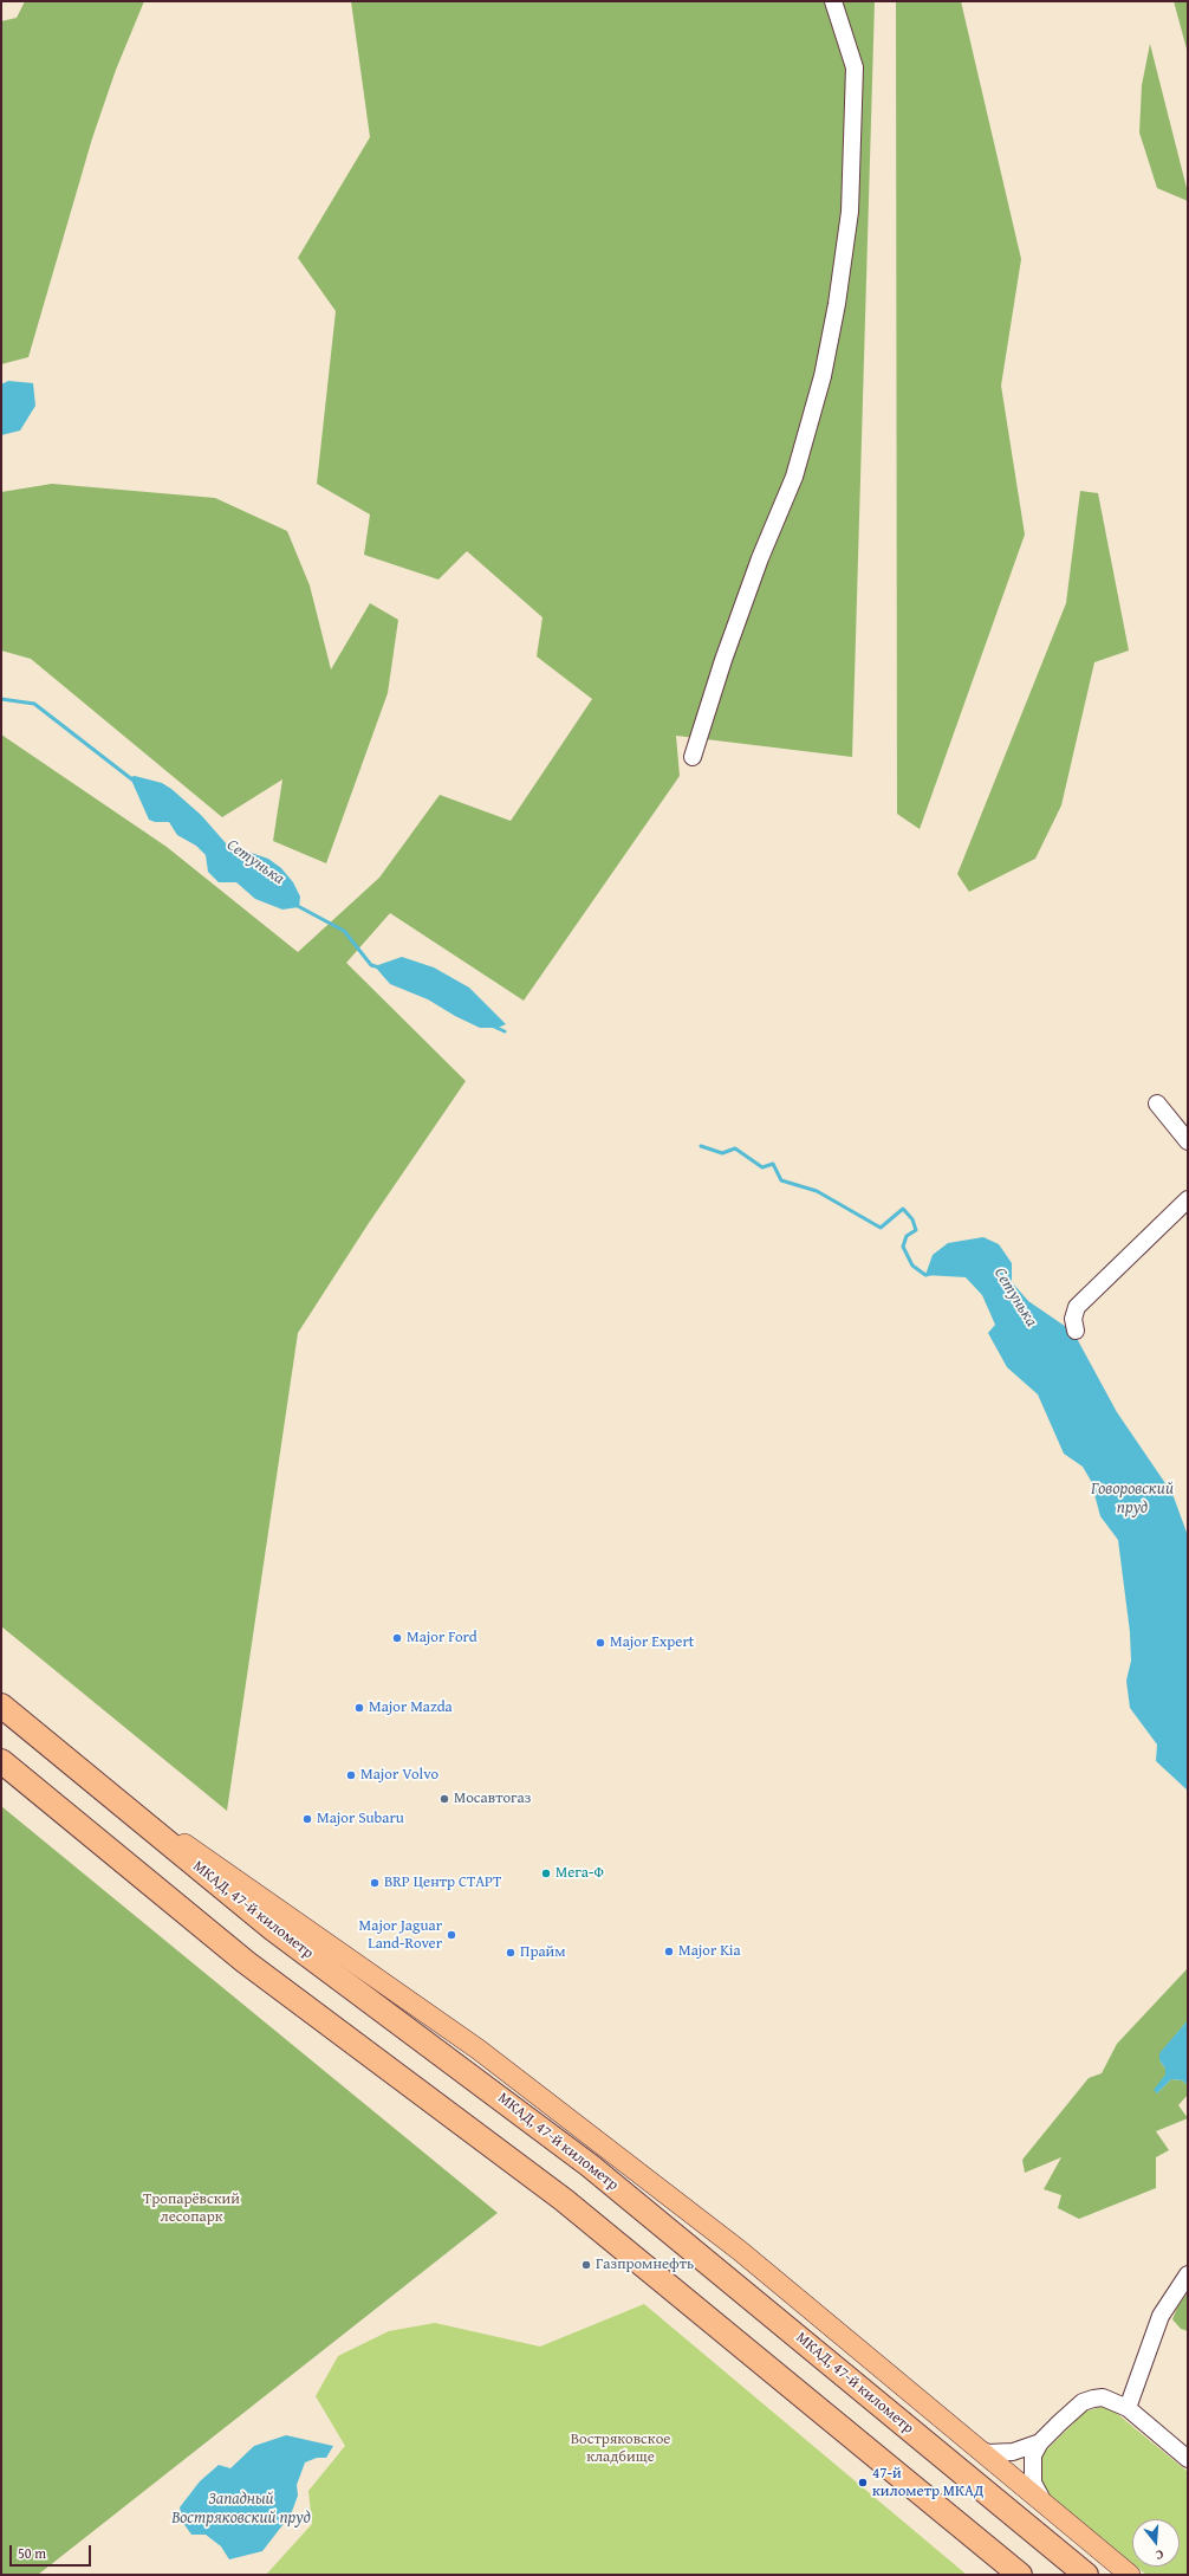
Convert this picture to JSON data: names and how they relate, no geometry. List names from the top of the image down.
{
  "streets": {
    "highway": ["МКАД, 47-й километр"]
  },
  "water": ["Сетунька", "Говоровский пруд", "Западный Востряковский пруд"],
  "parks": ["Тропарёвский лесопарк", "Востряковское кладбище"],
  "places": [
    "Major Ford",
    "Major Expert",
    "Major Mazda",
    "Major Volvo",
    "Мосавтогаз",
    "Major Subaru",
    "Мега-Ф",
    "BRP Центр СТАРТ",
    "Major Jaguar Land-Rover",
    "Major Kia",
    "Прайм",
    "Газпромнефть",
    "47-й километр МКАД"
  ],
  "scale_bar": "50 m",
  "north": "bottom"
}
